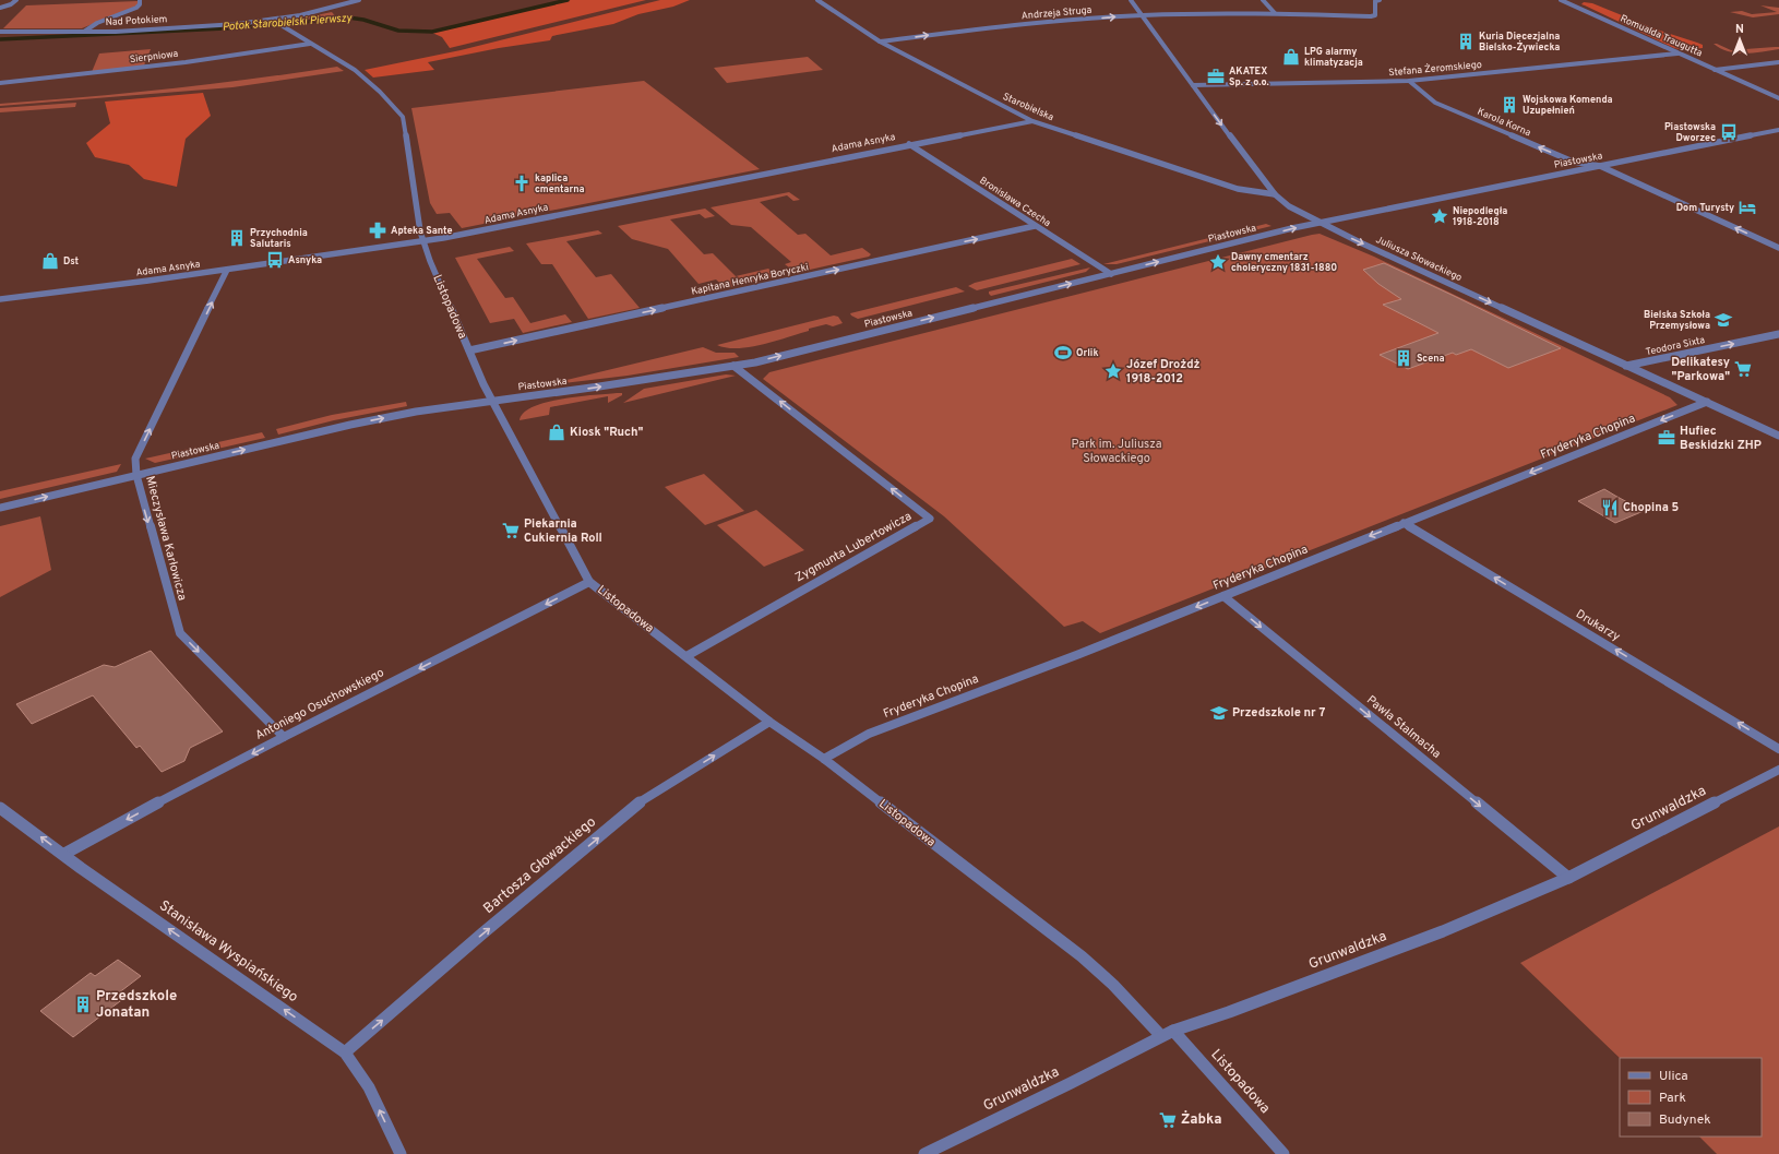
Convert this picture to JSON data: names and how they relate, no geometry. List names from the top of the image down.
{
  "streets": {
    "street": [
      "Andrzeja Struga",
      "Nad Potokiem",
      "Romualda Traugutta",
      "Sierpniowa",
      "Stefana Żeromskiego",
      "Starobielska",
      "Karola Korna",
      "Adama Asnyka",
      "Piastowska",
      "Bronisława Czecha",
      "Juliusza Słowackiego",
      "Kapitana Henryka Boryczki",
      "Listopadowa",
      "Teodora Sixta",
      "Fryderyka Chopina",
      "Mieczysława Karłowicza",
      "Zygmunta Lubertowicza",
      "Drukarzy",
      "Antoniego Osuchowskiego",
      "Pawła Stalmacha",
      "Grunwaldzka",
      "Bartosza Głowackiego",
      "Stanisława Wyspiańskiego"
    ]
  },
  "crossings": [
    ["Andrzeja Struga", "Starobielska"],
    ["Andrzeja Struga", "Juliusza Słowackiego"],
    ["Nad Potokiem", "Listopadowa"],
    ["Romualda Traugutta", "Stefana Żeromskiego"],
    ["Sierpniowa", "Listopadowa"],
    ["Stefana Żeromskiego", "Karola Korna"],
    ["Stefana Żeromskiego", "Juliusza Słowackiego"],
    ["Starobielska", "Adama Asnyka"],
    ["Starobielska", "Juliusza Słowackiego"],
    ["Karola Korna", "Piastowska"],
    ["Adama Asnyka", "Bronisława Czecha"],
    ["Adama Asnyka", "Listopadowa"],
    ["Adama Asnyka", "Mieczysława Karłowicza"],
    ["Piastowska", "Bronisława Czecha"],
    ["Piastowska", "Juliusza Słowackiego"],
    ["Piastowska", "Listopadowa"],
    ["Piastowska", "Mieczysława Karłowicza"],
    ["Piastowska", "Zygmunta Lubertowicza"],
    ["Bronisława Czecha", "Kapitana Henryka Boryczki"],
    ["Juliusza Słowackiego", "Teodora Sixta"],
    ["Juliusza Słowackiego", "Fryderyka Chopina"],
    ["Kapitana Henryka Boryczki", "Listopadowa"],
    ["Listopadowa", "Fryderyka Chopina"],
    ["Listopadowa", "Zygmunta Lubertowicza"],
    ["Listopadowa", "Antoniego Osuchowskiego"],
    ["Listopadowa", "Grunwaldzka"],
    ["Listopadowa", "Bartosza Głowackiego"],
    ["Fryderyka Chopina", "Drukarzy"],
    ["Fryderyka Chopina", "Pawła Stalmacha"],
    ["Mieczysława Karłowicza", "Antoniego Osuchowskiego"],
    ["Antoniego Osuchowskiego", "Stanisława Wyspiańskiego"],
    ["Pawła Stalmacha", "Grunwaldzka"],
    ["Bartosza Głowackiego", "Stanisława Wyspiańskiego"]
  ],
  "one_way": [
    "Andrzeja Struga",
    "Karola Korna",
    "Piastowska",
    "Juliusza Słowackiego",
    "Kapitana Henryka Boryczki",
    "Teodora Sixta",
    "Fryderyka Chopina",
    "Drukarzy",
    "Antoniego Osuchowskiego",
    "Pawła Stalmacha",
    "Bartosza Głowackiego",
    "Stanisława Wyspiańskiego"
  ],
  "water": ["Potok Starobielski Pierwszy"],
  "parks": ["Park im. Juliusza Słowackiego"],
  "places": {
    "building": [
      "Kuria Diecezjalna Bielsko-Żywiecka",
      "Wojskowa Komenda Uzupełnień",
      "Przychodnia Salutaris",
      "Scena",
      "Przedszkole Jonatan"
    ],
    "shop": ["LPG alarmy klimatyzacja", "Dst", "Kiosk \"Ruch\""],
    "office": ["AKATEX Sp. z o.o.", "Hufiec Beskidzki ZHP"],
    "bus stop": ["Piastowska Dworzec", "Asnyka"],
    "church": ["kaplica cmentarna"],
    "hotel": ["Dom Turysty"],
    "place": ["Niepodległa 1918-2018", "Dawny cmentarz choleryczny 1831-1880", "Józef Drożdż 1918-2012"],
    "pharmacy": ["Apteka Sante"],
    "school or university": ["Bielska Szkoła Przemysłowa", "Przedszkole nr 7"],
    "sports": ["Orlik"],
    "supermarket": ["Delikatesy \"Parkowa\"", "Piekarnia Cukiernia Roll", "Żabka"],
    "restaurant": ["Chopina 5"]
  },
  "legend": ["Ulica", "Park", "Budynek"],
  "north": "top"
}
